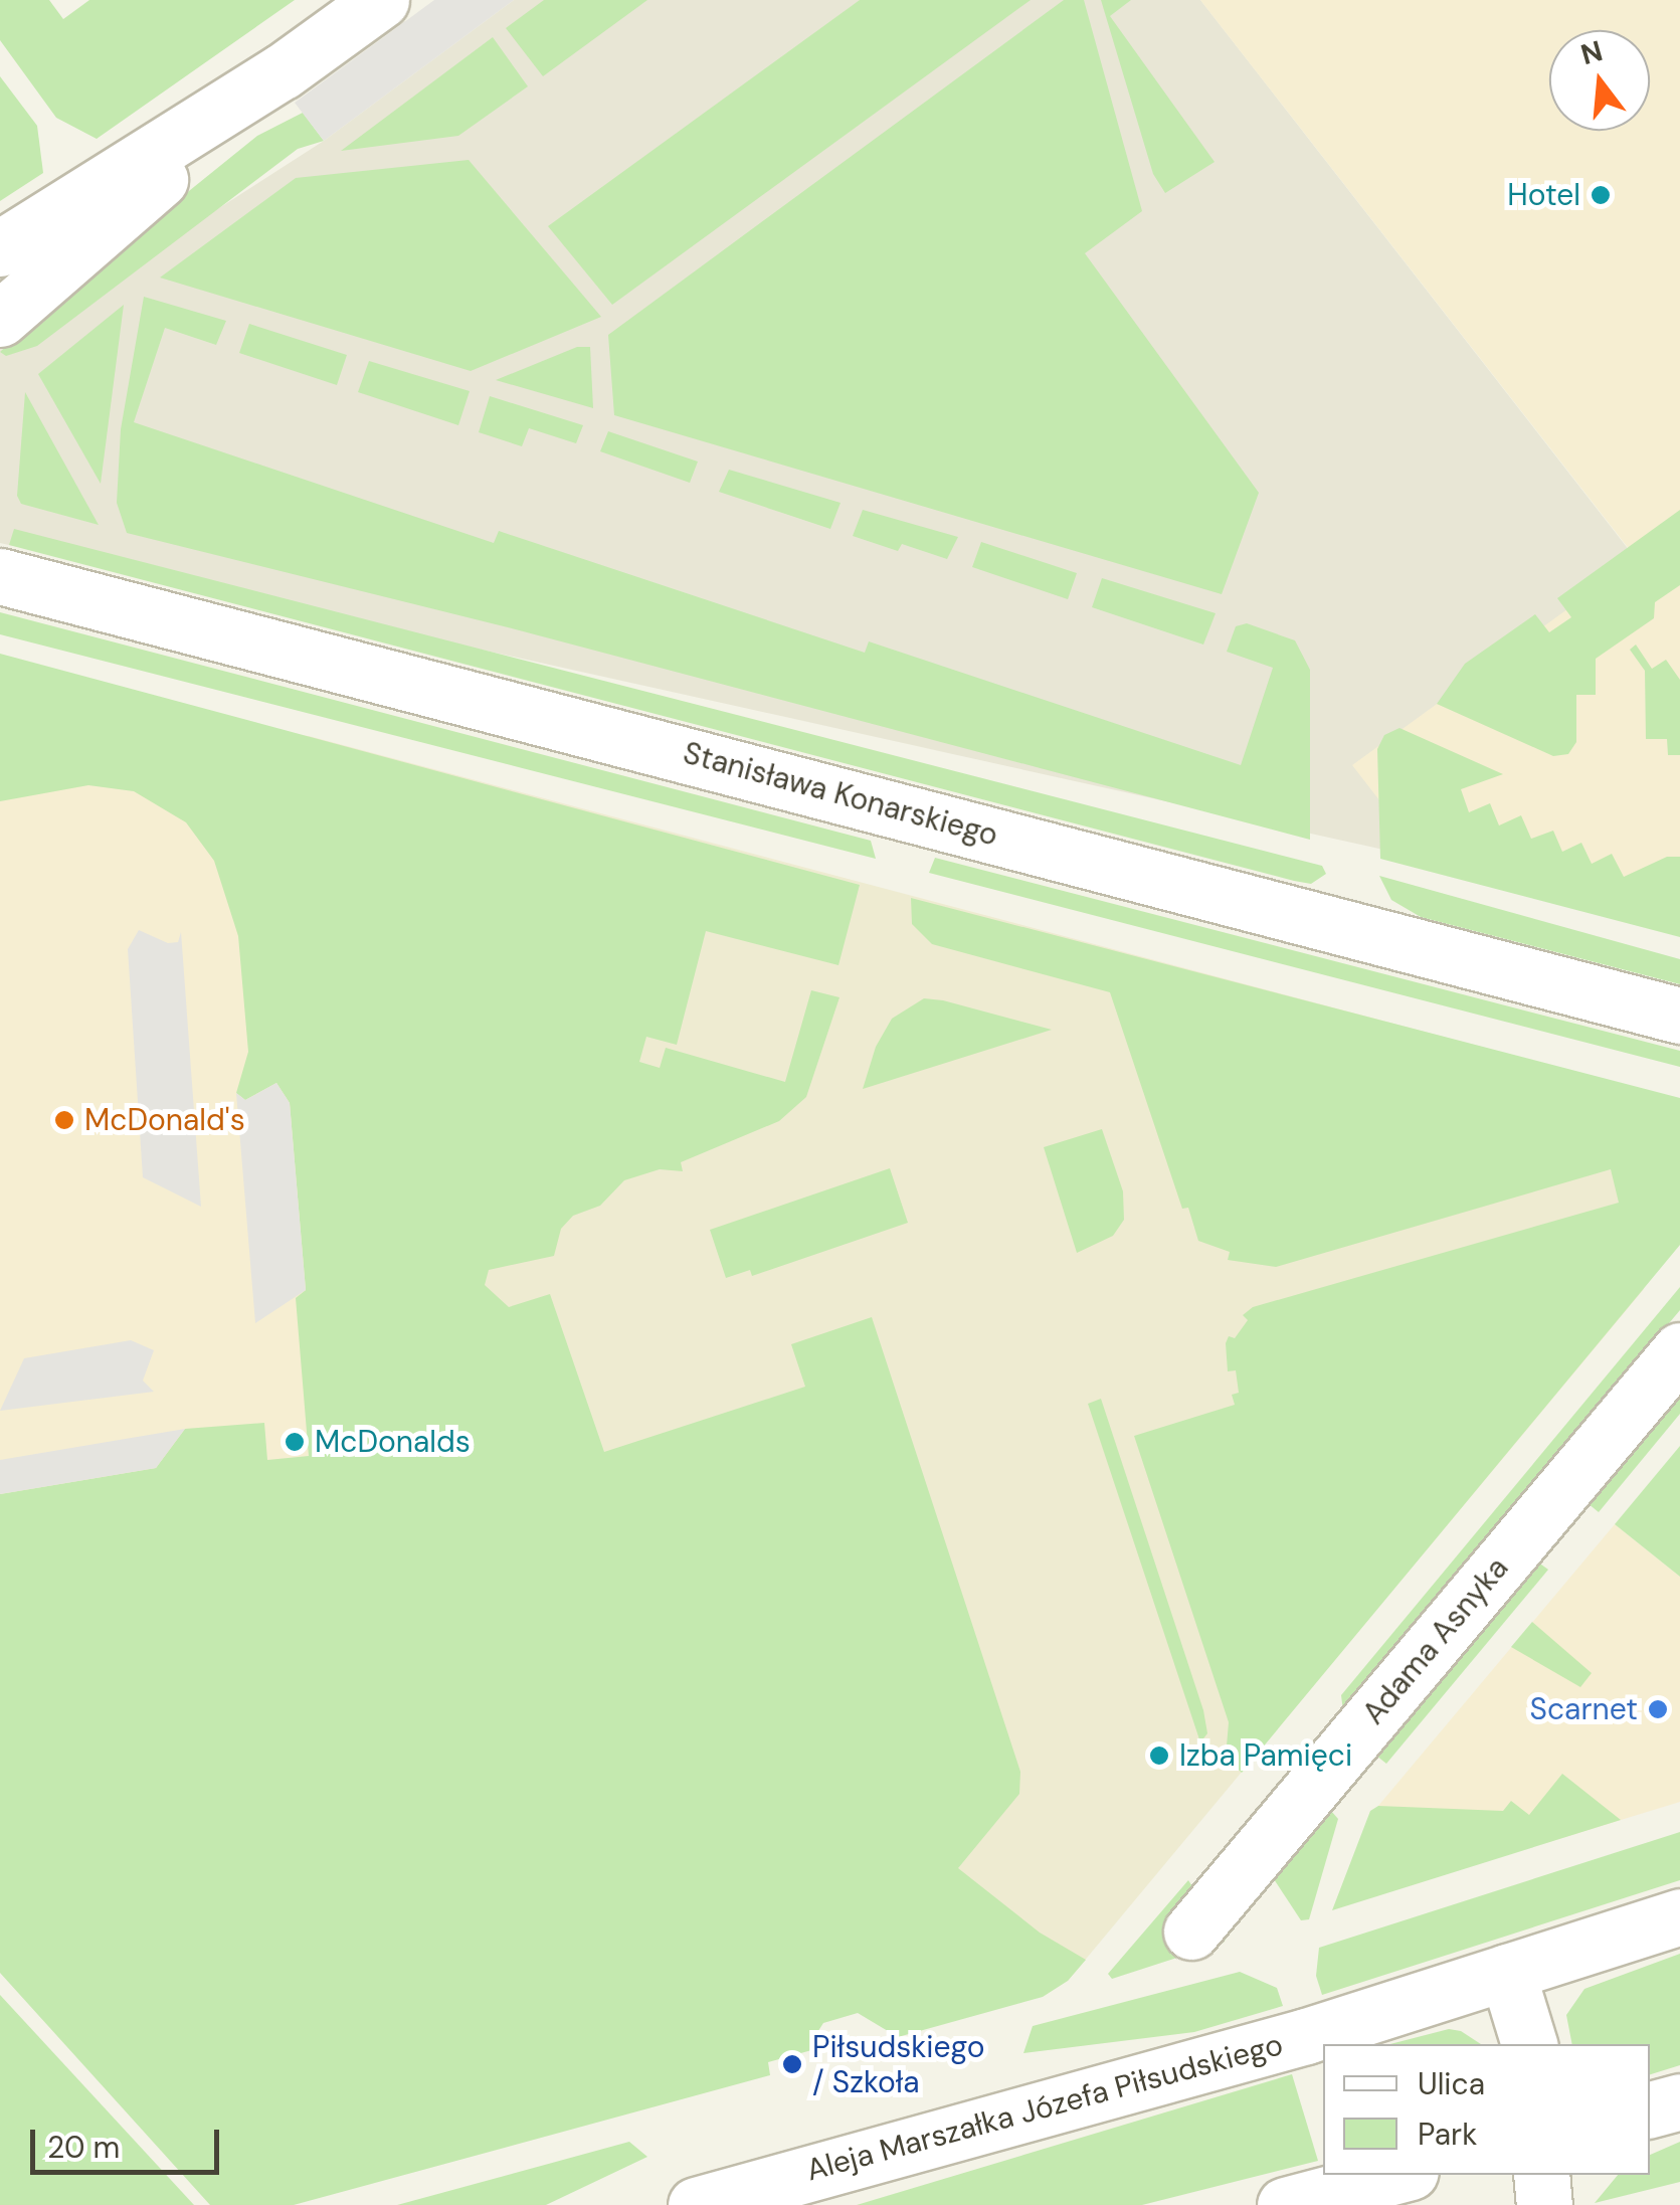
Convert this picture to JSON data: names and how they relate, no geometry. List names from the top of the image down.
{
  "streets": {
    "street": ["Stanisława Konarskiego", "Adama Asnyka", "Aleja Marszałka Józefa Piłsudskiego"]
  },
  "places": [
    "Hotel",
    "McDonald's",
    "McDonalds",
    "Scarnet",
    "Izba Pamięci",
    "Piłsudskiego / Szkoła"
  ],
  "legend": ["Ulica", "Park"],
  "scale_bar": "20 m",
  "north": "top"
}
